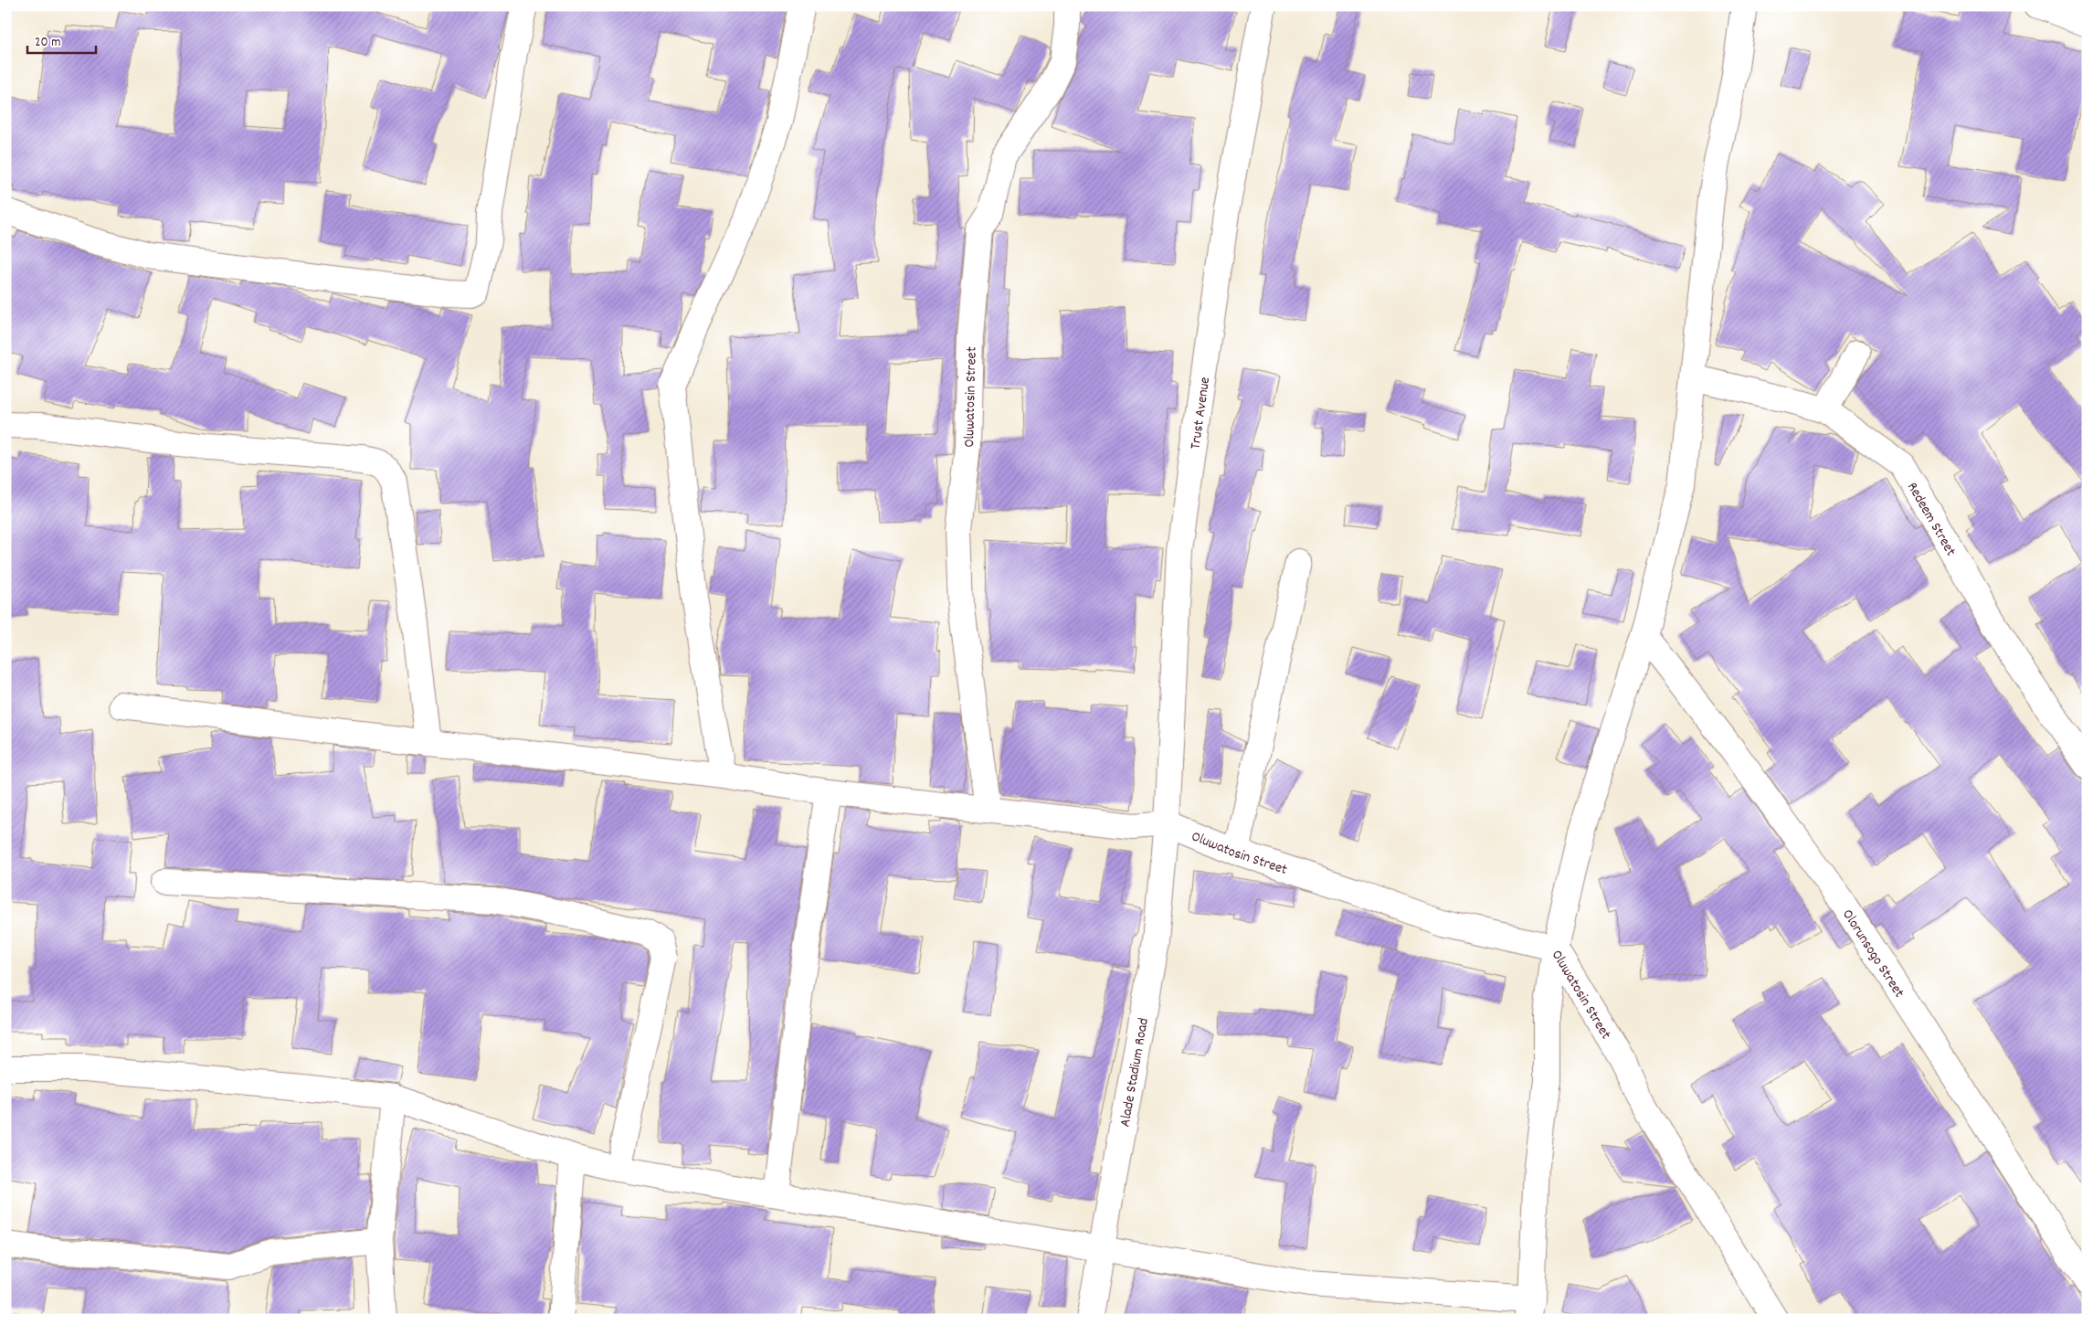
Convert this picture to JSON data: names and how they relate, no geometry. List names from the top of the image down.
{
  "streets": {
    "street": [
      "Oluwatosin Street",
      "Trust Avenue",
      "Redeem Street",
      "Olorunsogo Street",
      "Alade Stadium Road"
    ]
  },
  "crossings": [
    ["Oluwatosin Street", "Trust Avenue"],
    ["Oluwatosin Street", "Alade Stadium Road"],
    ["Trust Avenue", "Alade Stadium Road"]
  ],
  "scale_bar": "20 m"
}
